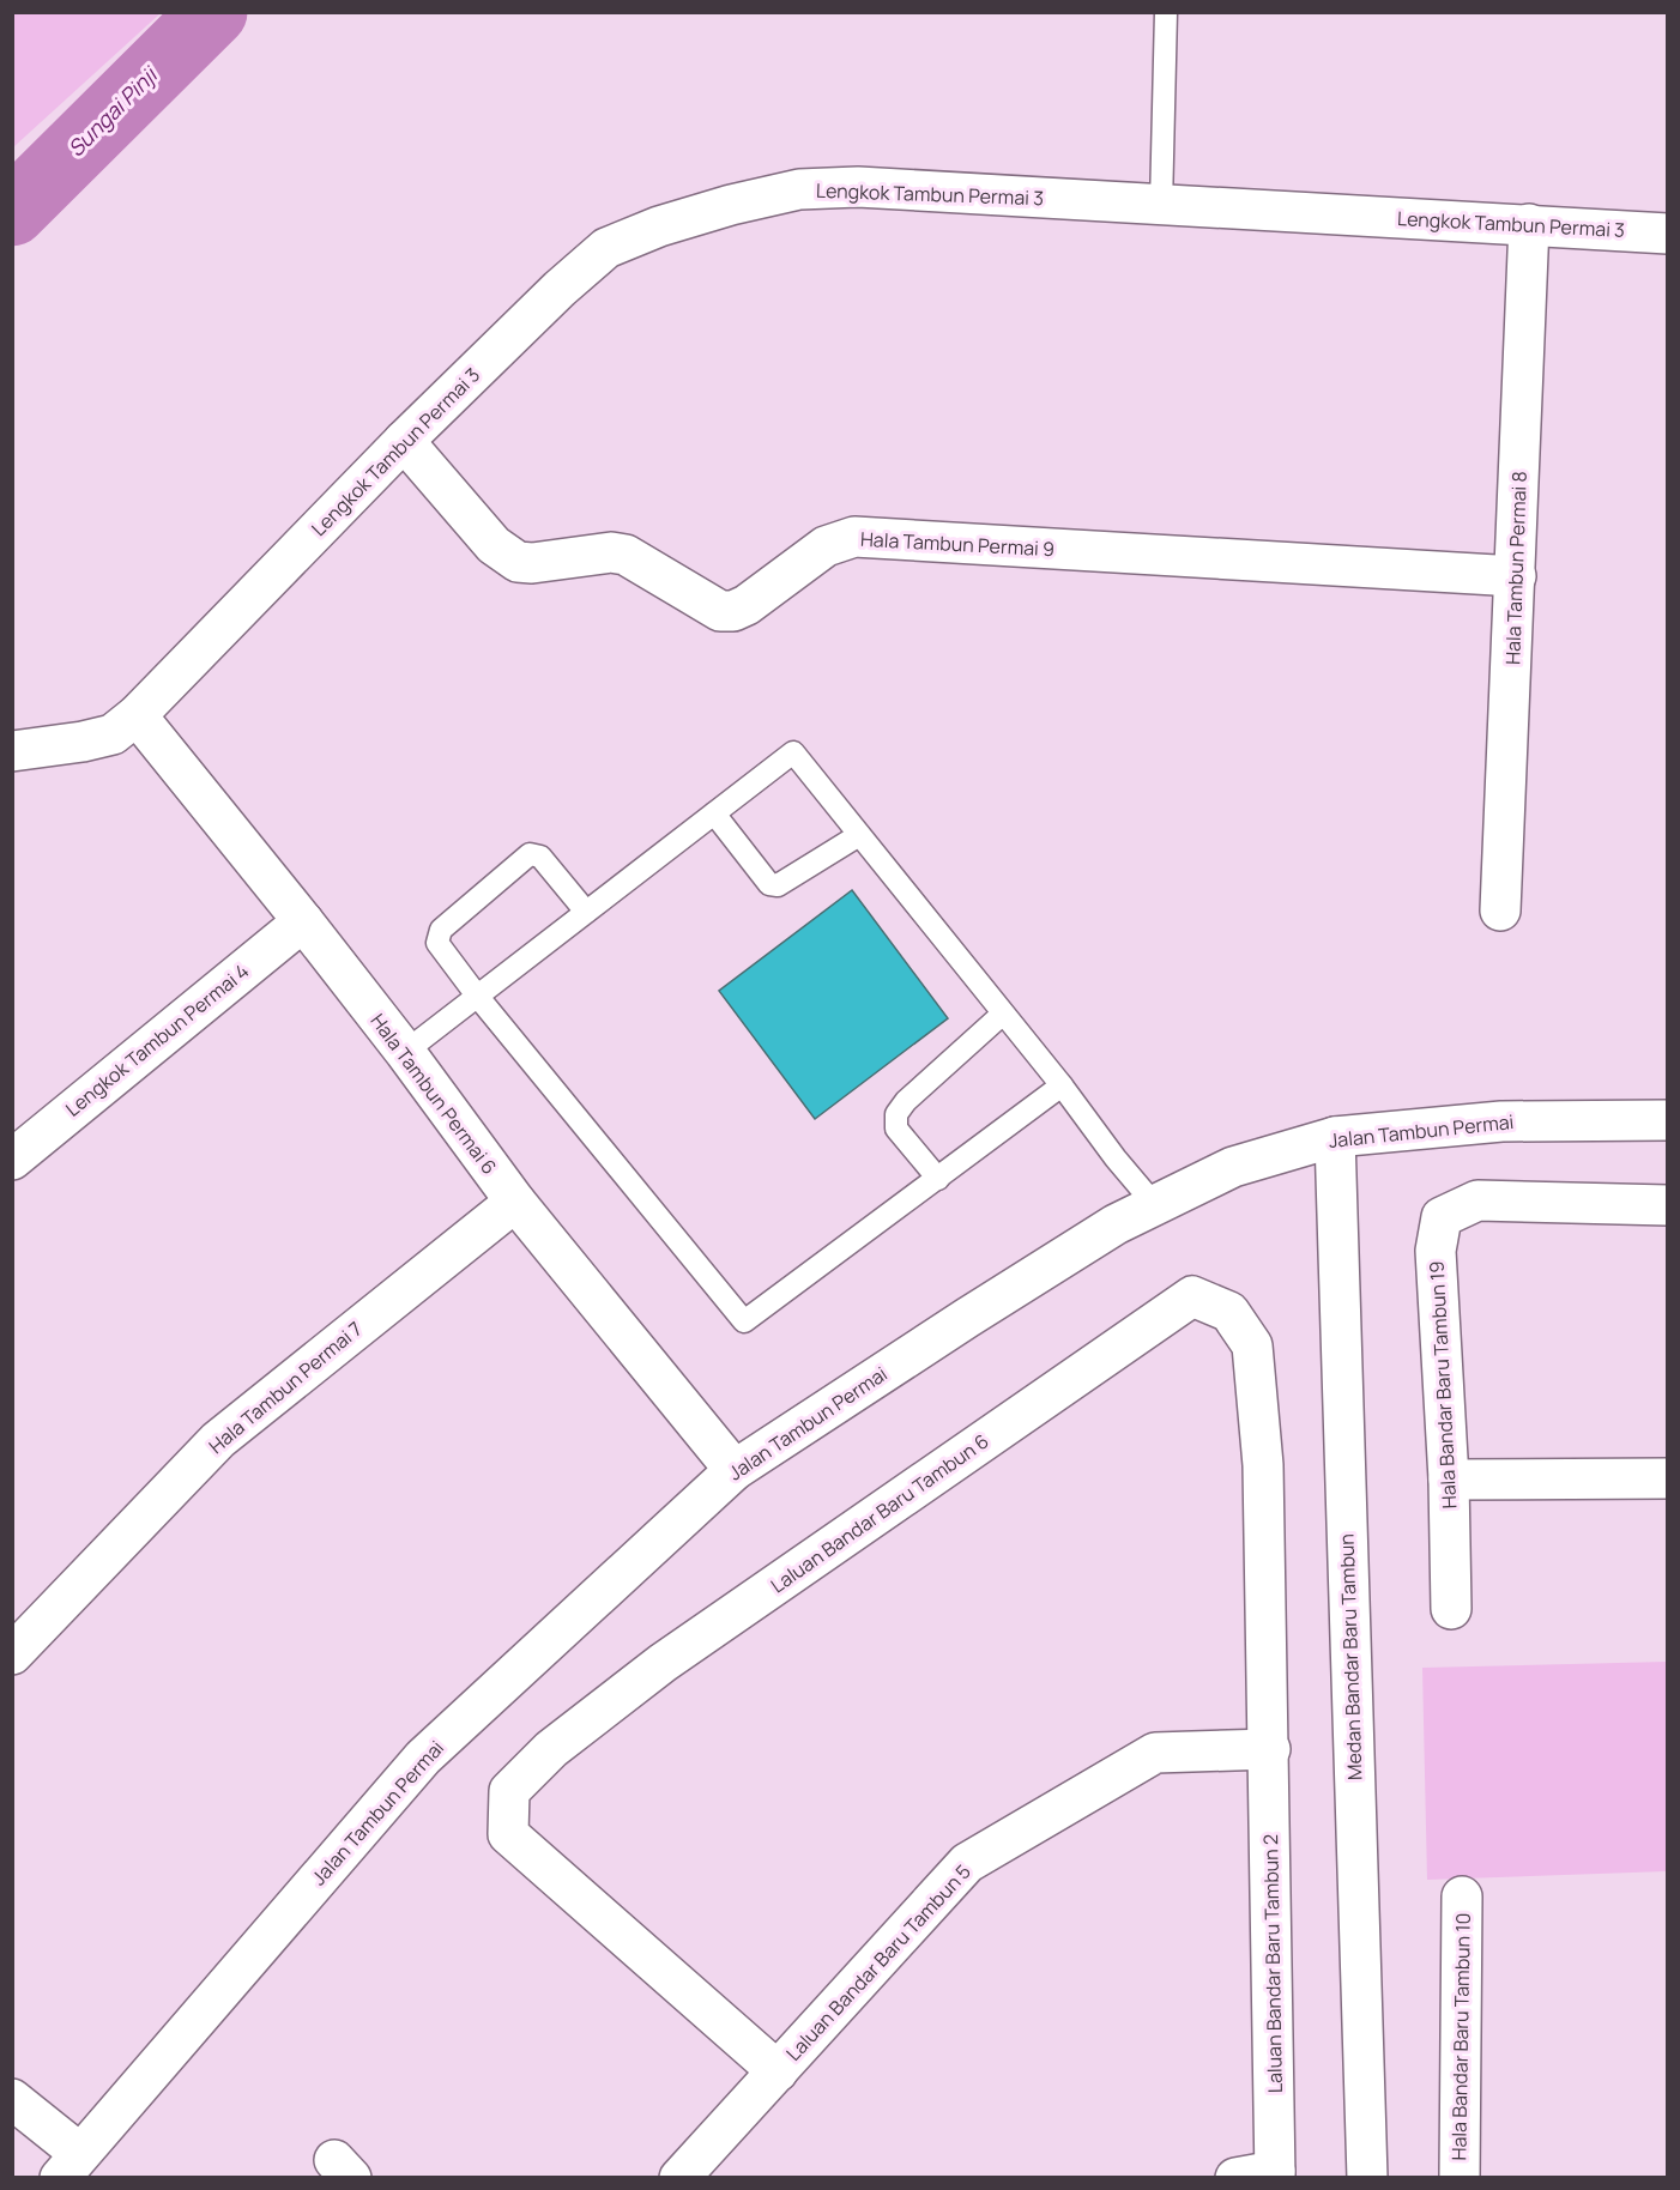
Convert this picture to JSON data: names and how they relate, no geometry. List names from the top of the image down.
{
  "streets": {
    "street": [
      "Lengkok Tambun Permai 3",
      "Hala Tambun Permai 9",
      "Hala Tambun Permai 8",
      "Lengkok Tambun Permai 4",
      "Hala Tambun Permai 6",
      "Jalan Tambun Permai",
      "Hala Bandar Baru Tambun 19",
      "Hala Tambun Permai 7",
      "Laluan Bandar Baru Tambun 6",
      "Medan Bandar Baru Tambun",
      "Laluan Bandar Baru Tambun 5",
      "Laluan Bandar Baru Tambun 2",
      "Hala Bandar Baru Tambun 10"
    ]
  },
  "crossings": [
    ["Lengkok Tambun Permai 3", "Hala Tambun Permai 9"],
    ["Lengkok Tambun Permai 3", "Hala Tambun Permai 8"],
    ["Lengkok Tambun Permai 3", "Hala Tambun Permai 6"],
    ["Hala Tambun Permai 9", "Hala Tambun Permai 8"],
    ["Lengkok Tambun Permai 4", "Hala Tambun Permai 6"],
    ["Hala Tambun Permai 6", "Jalan Tambun Permai"],
    ["Hala Tambun Permai 6", "Hala Tambun Permai 7"],
    ["Jalan Tambun Permai", "Medan Bandar Baru Tambun"],
    ["Laluan Bandar Baru Tambun 6", "Laluan Bandar Baru Tambun 5"],
    ["Laluan Bandar Baru Tambun 6", "Laluan Bandar Baru Tambun 2"],
    ["Laluan Bandar Baru Tambun 5", "Laluan Bandar Baru Tambun 2"]
  ],
  "water": ["Sungai Pinji"]
}
